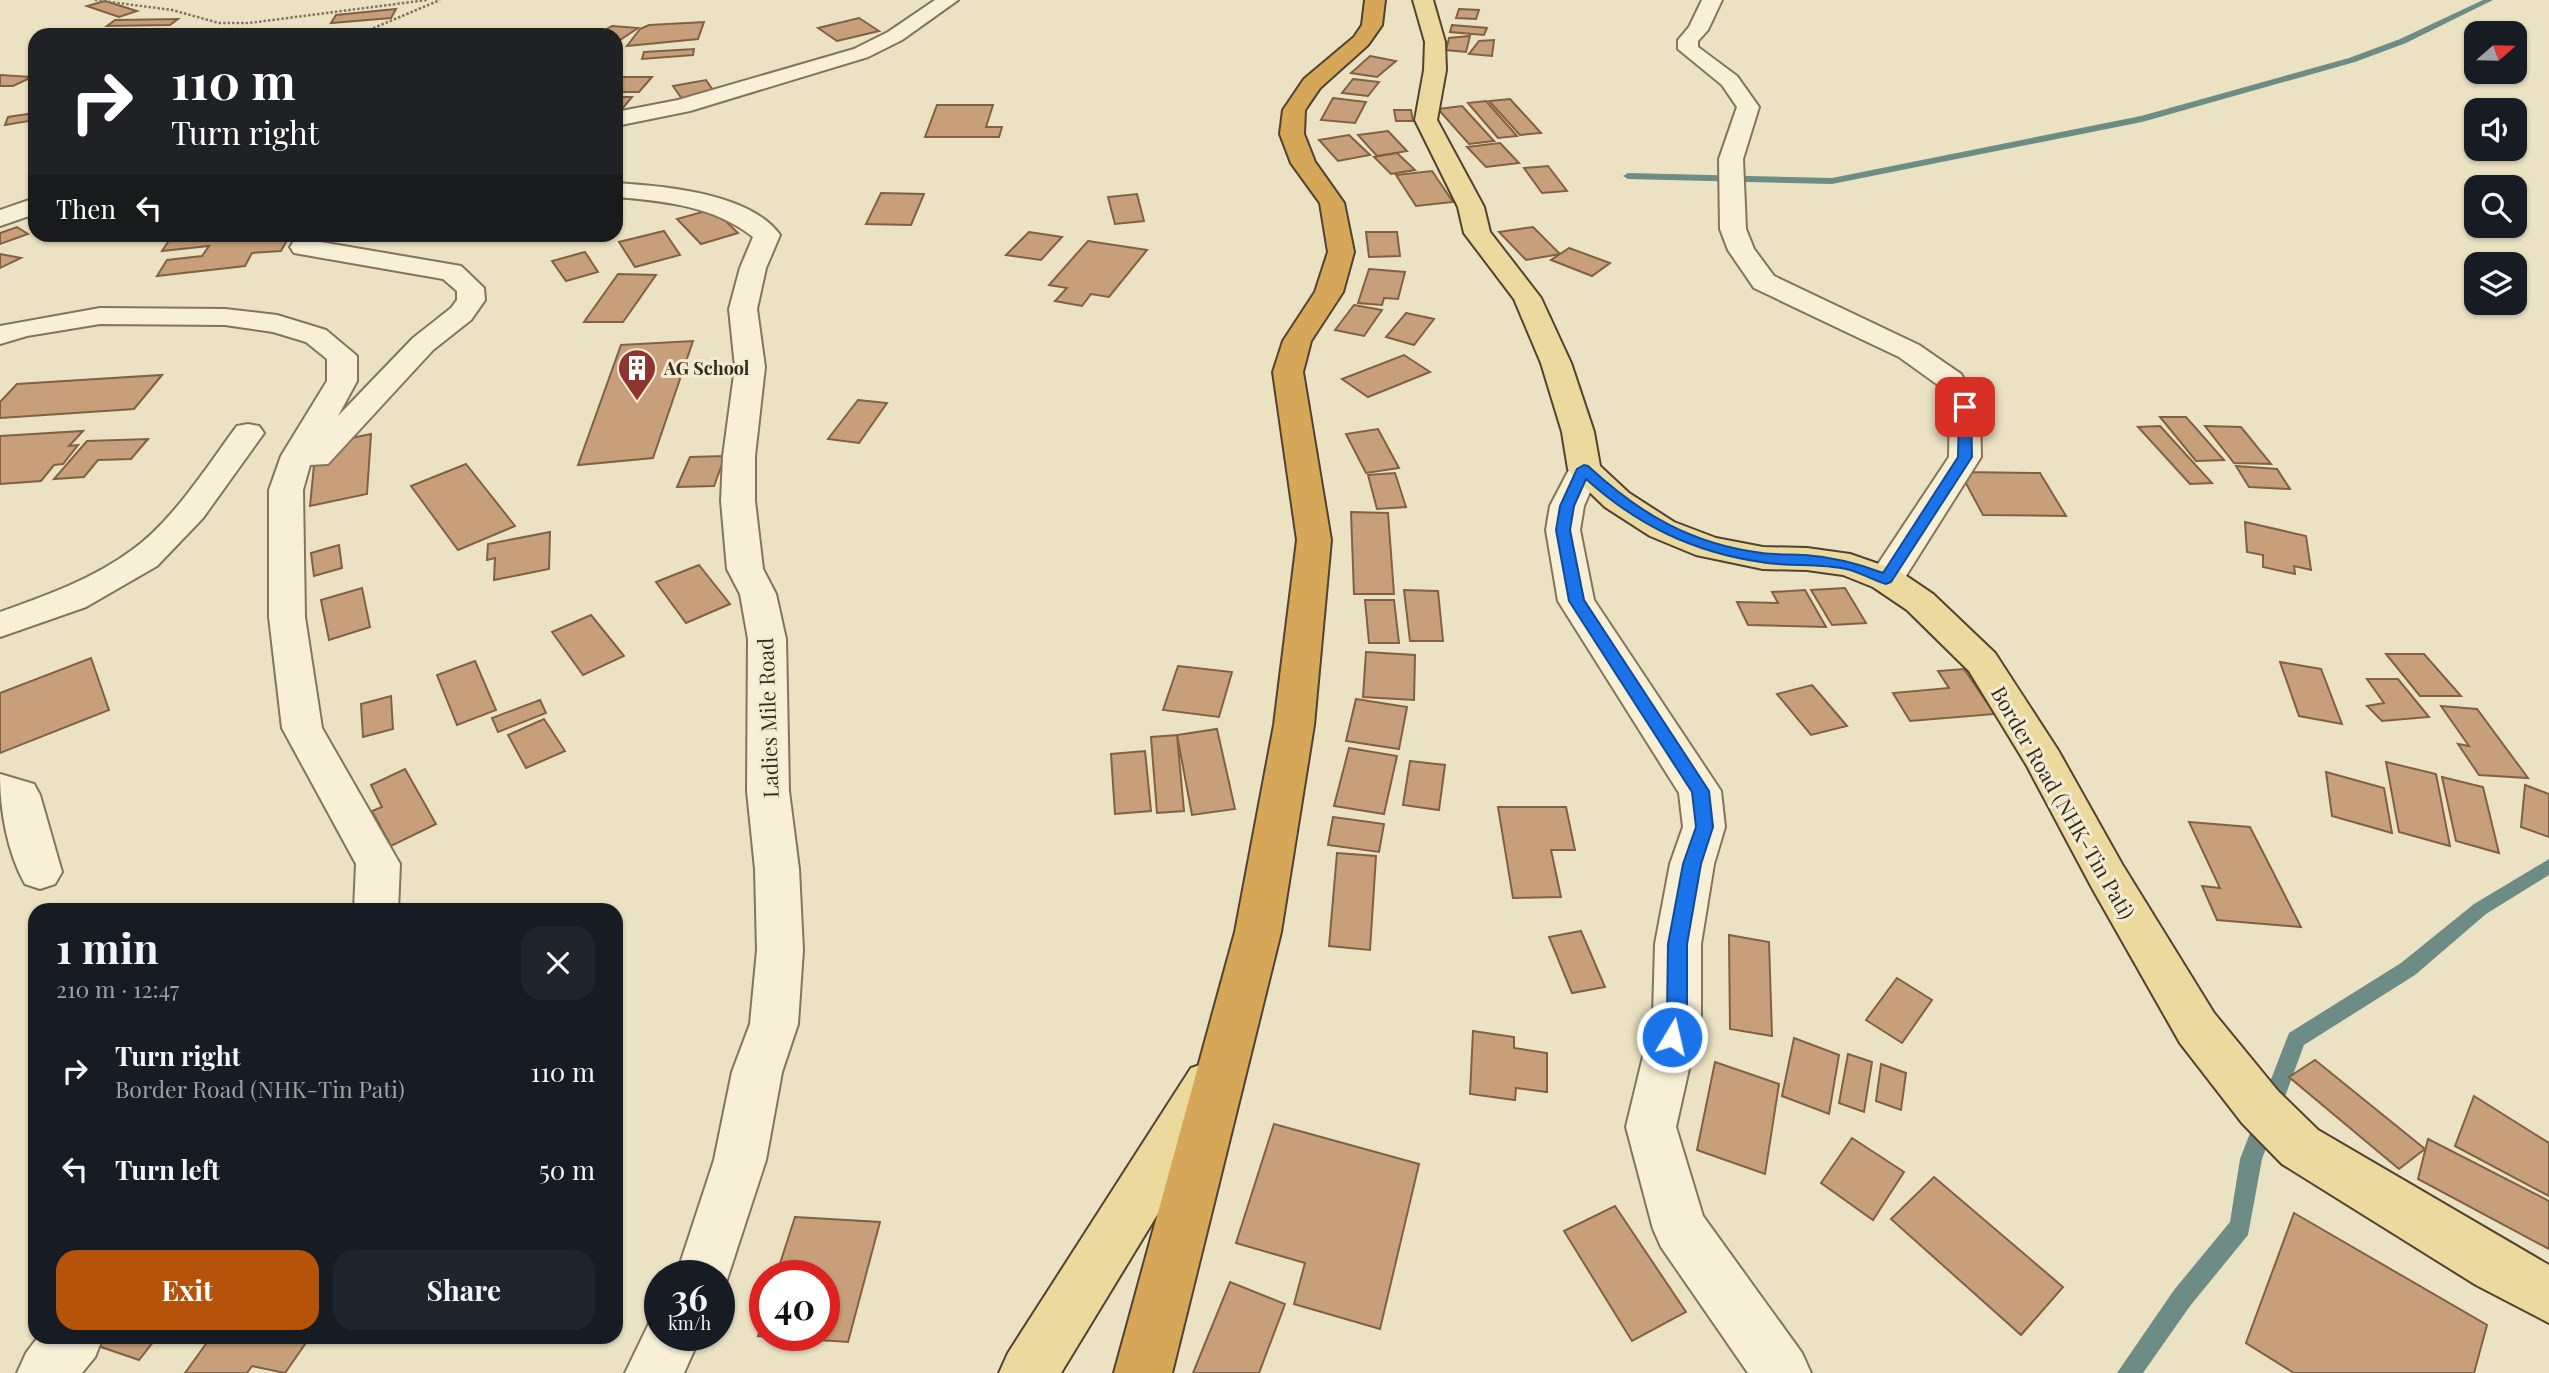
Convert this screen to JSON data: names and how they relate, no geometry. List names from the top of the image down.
{
  "streets": {
    "main road": ["Border Road (NHK-Tin Pati)"],
    "street": ["Ladies Mile Road"]
  },
  "places": {
    "building": ["AG School"]
  },
  "north": "right",
  "page": {
    "turn": ["110 m", "Turn right"],
    "then": "Then",
    "heading": ["1 min", "210 m · 12:47"],
    "list": [
      {
        "name": "Turn right",
        "note": "Border Road (NHK-Tin Pati)",
        "value": "110 m"
      },
      {
        "name": "Turn left",
        "value": "50 m"
      }
    ],
    "buttons": ["Exit", "Share"],
    "speed": "36 km/h",
    "limit": "40"
  }
}
